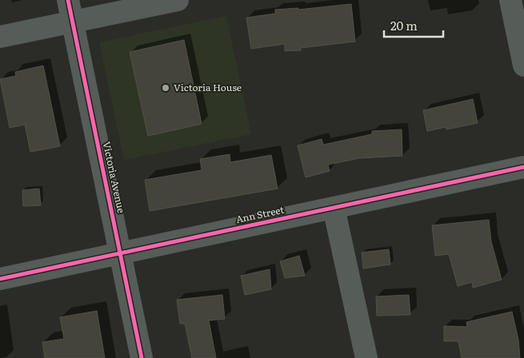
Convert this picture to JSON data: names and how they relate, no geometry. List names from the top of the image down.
{
  "streets": {
    "street": ["Victoria Avenue", "Ann Street"]
  },
  "crossings": [
    ["Victoria Avenue", "Ann Street"]
  ],
  "places": ["Victoria House"],
  "scale_bar": "20 m"
}
